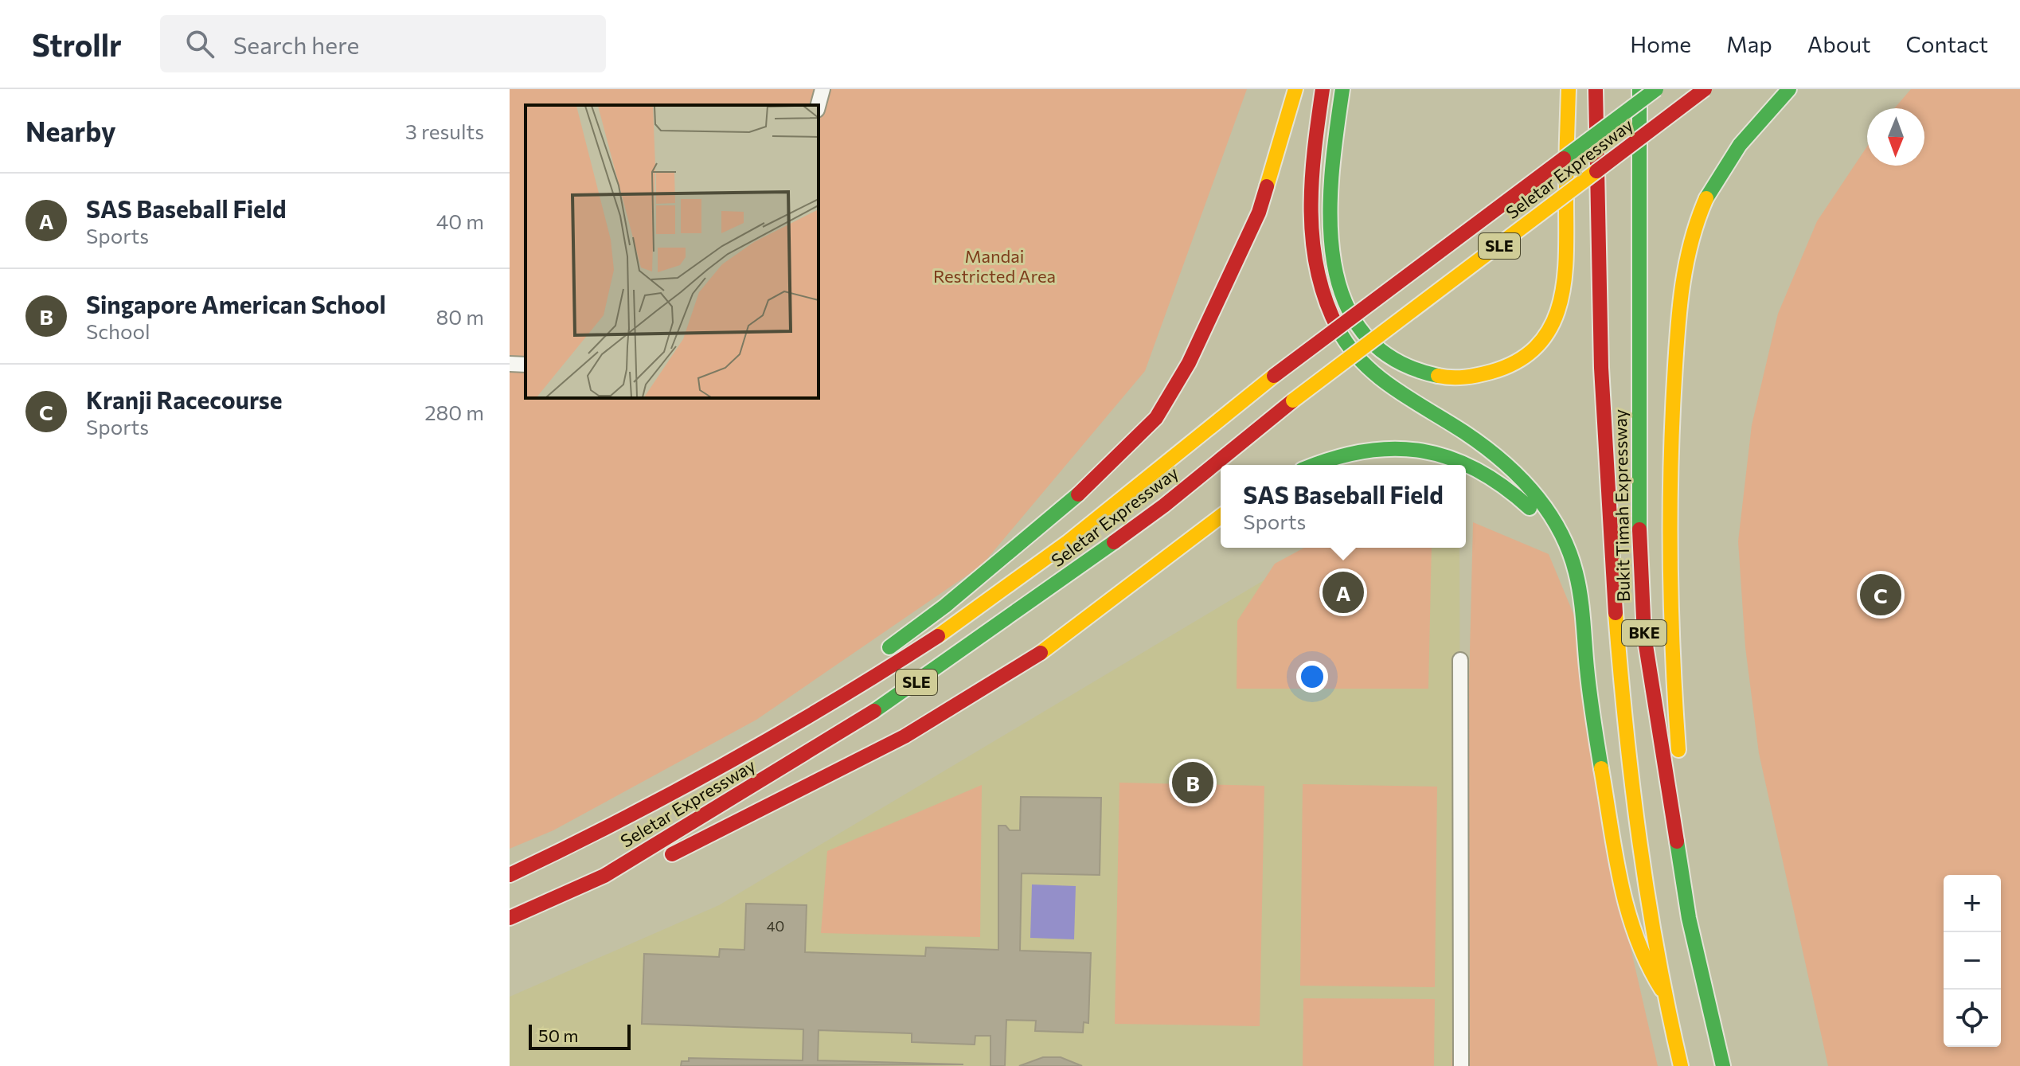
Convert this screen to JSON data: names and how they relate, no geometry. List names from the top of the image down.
{
  "streets": {
    "highway": [
      "Seletar Expressway",
      "SLE",
      "Bukit Timah Expressway",
      "BKE"
    ]
  },
  "parks": ["Mandai Restricted Area"],
  "house_numbers": ["40"],
  "scale_bar": "50 m",
  "north": "bottom",
  "page": {
    "header": "Strollr",
    "search": "Search here",
    "nav": [
      "Home",
      "Map",
      "About",
      "Contact"
    ],
    "heading": ["Nearby", "3 results"],
    "list": [
      {
        "mark": "A",
        "name": "SAS Baseball Field",
        "note": "Sports",
        "value": "40 m"
      },
      {
        "mark": "B",
        "name": "Singapore American School",
        "note": "School",
        "value": "80 m"
      },
      {
        "mark": "C",
        "name": "Kranji Racecourse",
        "note": "Sports",
        "value": "280 m"
      }
    ],
    "popup": ["SAS Baseball Field", "Sports"],
    "pins": ["A", "C", "B"],
    "map_buttons": ["+", "−"],
    "scale": "50 m"
  }
}
